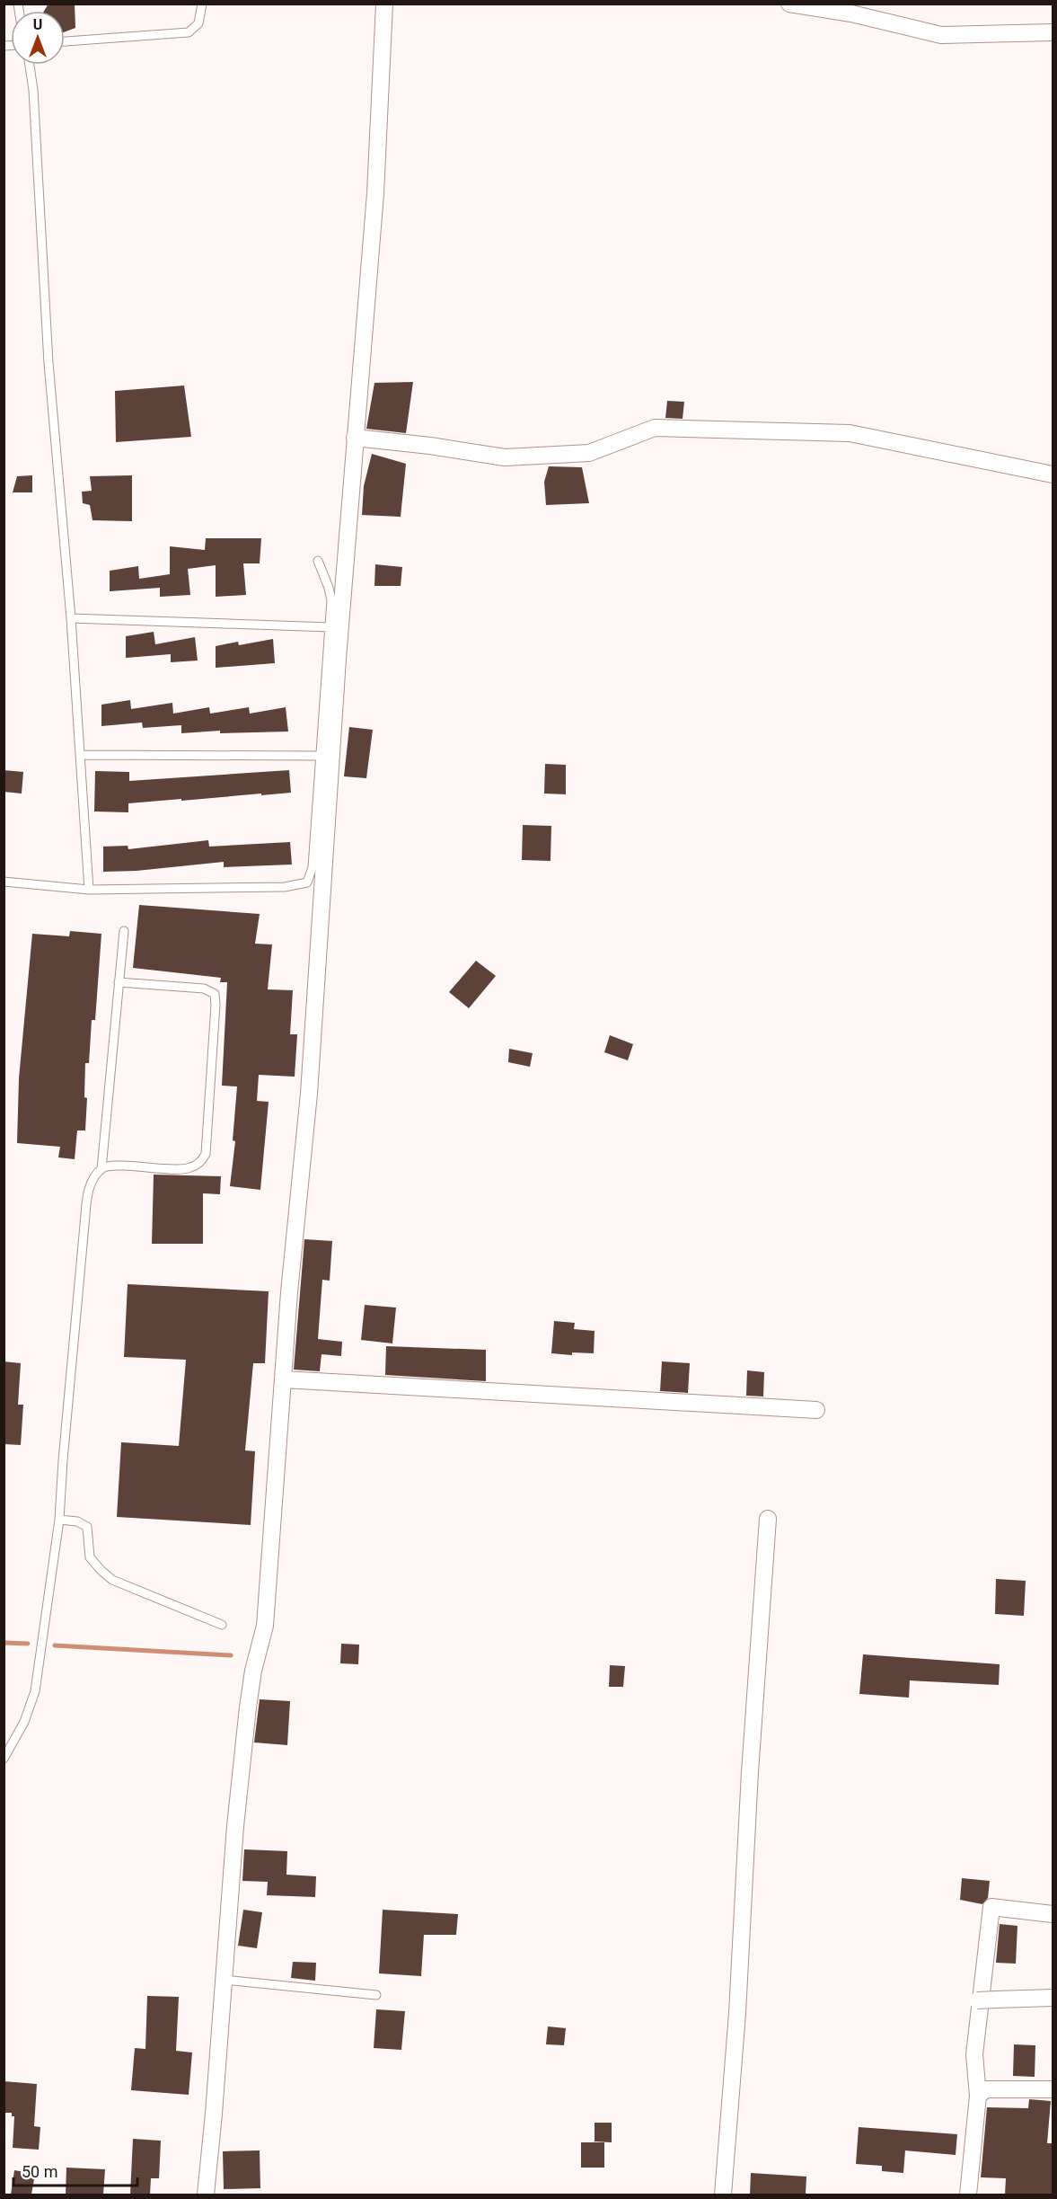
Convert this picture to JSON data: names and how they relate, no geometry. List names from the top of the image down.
{
  "scale_bar": "50 m",
  "north": "top"
}
